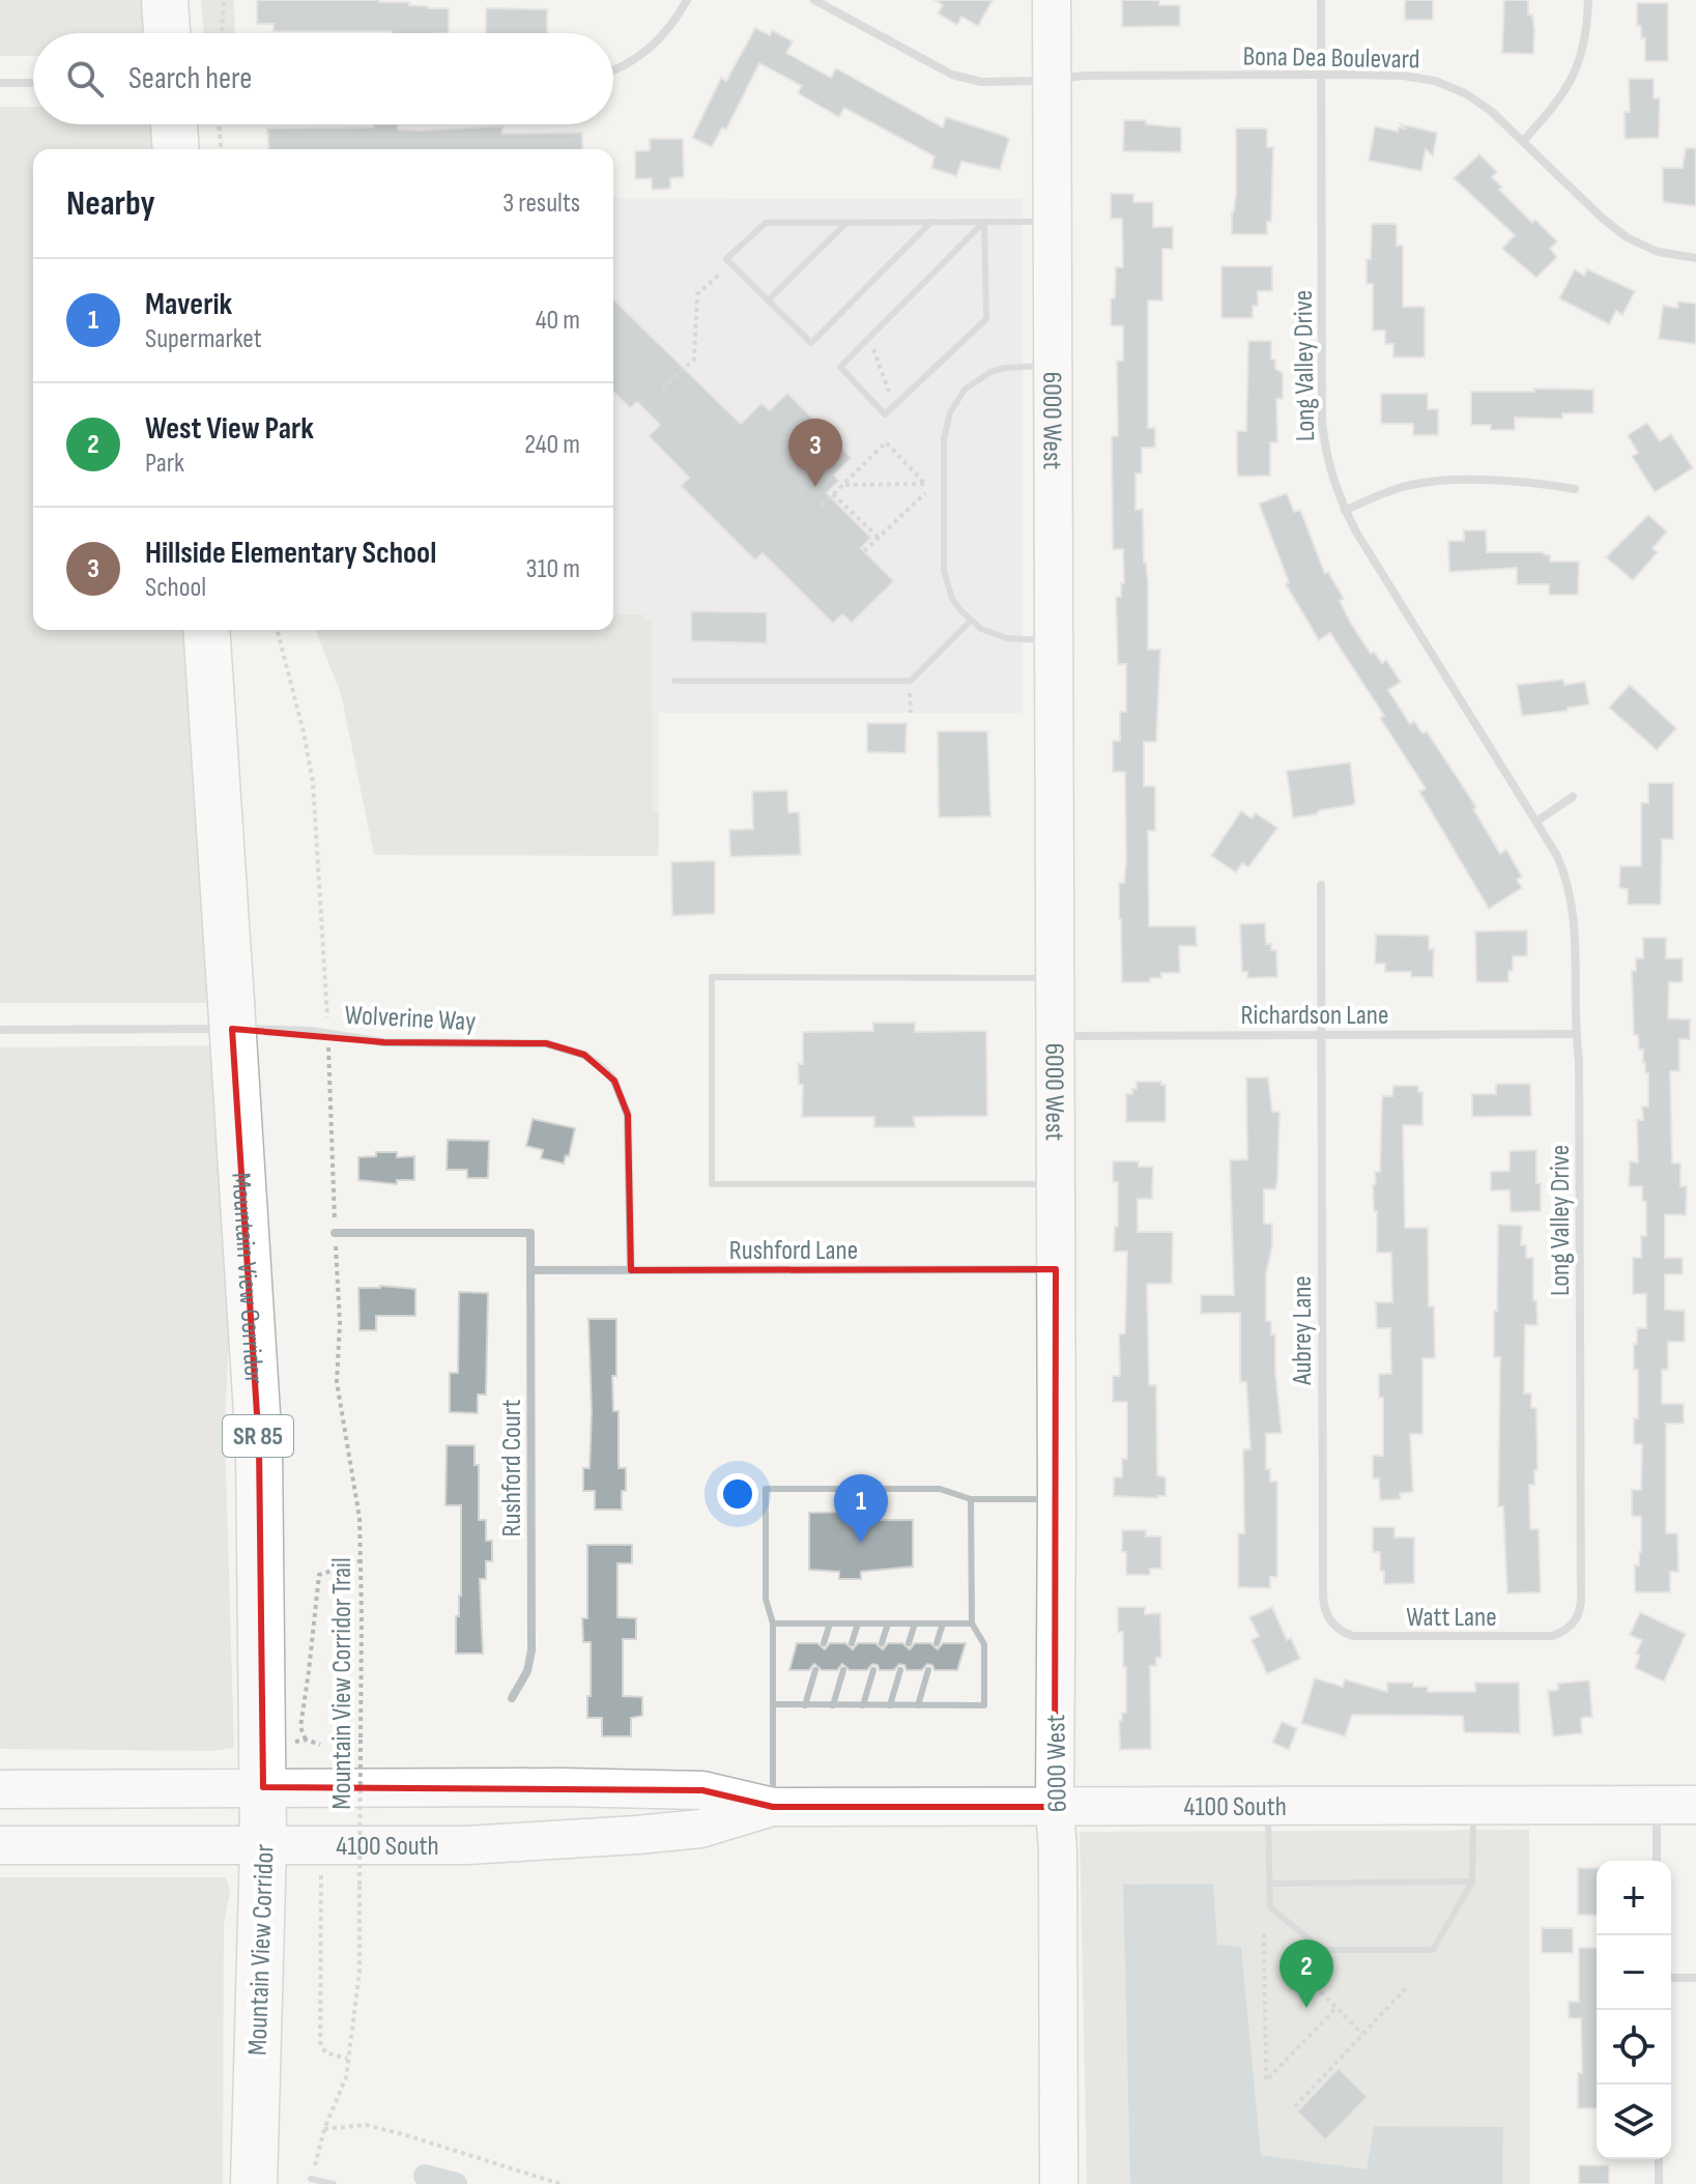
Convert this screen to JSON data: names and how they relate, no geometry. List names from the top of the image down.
{
  "streets": {
    "highway": ["Mountain View Corridor", "SR 85"],
    "main road": ["6000 West", "4100 South"],
    "street": [
      "Bona Dea Boulevard",
      "Long Valley Drive",
      "Richardson Lane",
      "Wolverine Way",
      "Rushford Lane",
      "Aubrey Lane",
      "Rushford Court",
      "Watt Lane"
    ],
    "path": ["Mountain View Corridor Trail"]
  },
  "crossings": [
    ["Bona Dea Boulevard", "Long Valley Drive"],
    ["Bona Dea Boulevard", "6000 West"],
    ["Long Valley Drive", "Richardson Lane"],
    ["Long Valley Drive", "Watt Lane"],
    ["6000 West", "Richardson Lane"],
    ["6000 West", "Rushford Lane"],
    ["6000 West", "4100 South"],
    ["Richardson Lane", "Aubrey Lane"],
    ["Wolverine Way", "Rushford Lane"],
    ["Rushford Lane", "Rushford Court"],
    ["Mountain View Corridor", "4100 South"],
    ["Aubrey Lane", "Watt Lane"]
  ],
  "page": {
    "search": "Search here",
    "heading": ["Nearby", "3 results"],
    "list": [
      {
        "mark": "1",
        "name": "Maverik",
        "note": "Supermarket",
        "value": "40 m"
      },
      {
        "mark": "2",
        "name": "West View Park",
        "note": "Park",
        "value": "240 m"
      },
      {
        "mark": "3",
        "name": "Hillside Elementary School",
        "note": "School",
        "value": "310 m"
      }
    ],
    "pins": ["3", "1", "2"],
    "map_buttons": ["+", "−"]
  }
}
